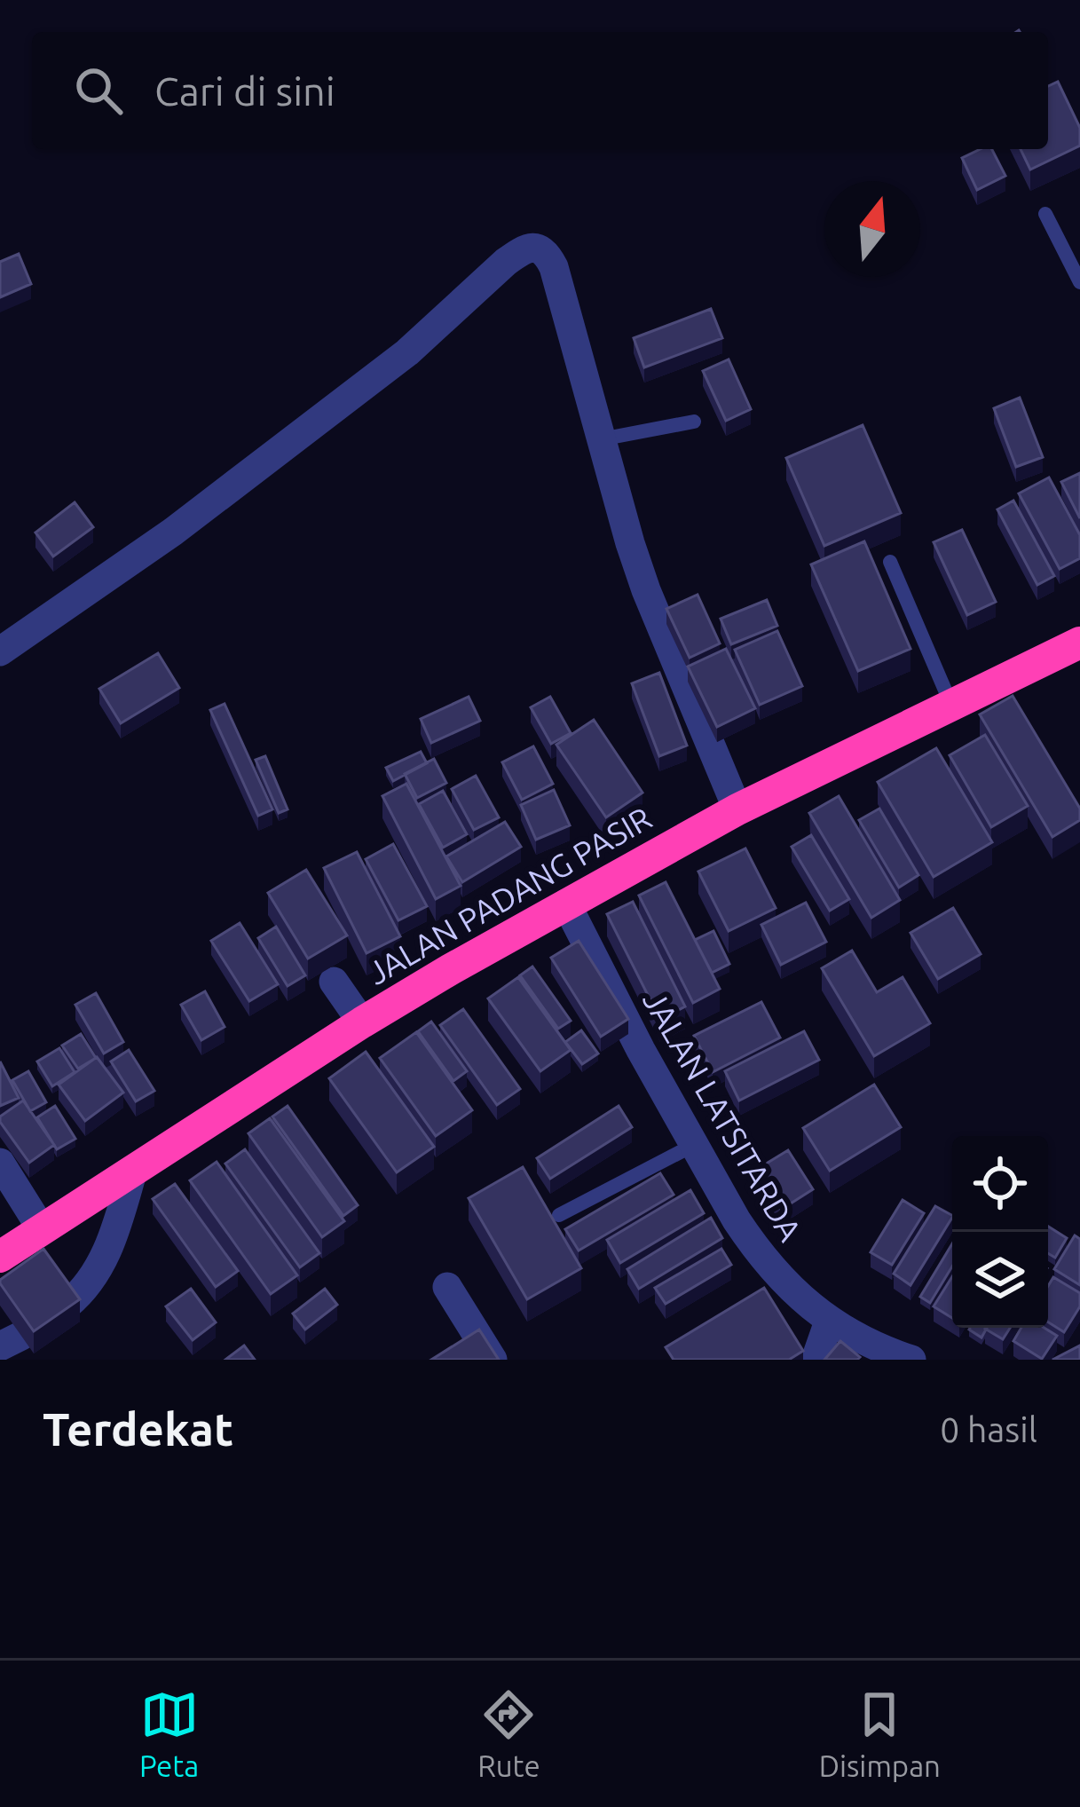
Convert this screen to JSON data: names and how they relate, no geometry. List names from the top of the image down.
{
  "streets": {
    "highway": ["JALAN PADANG PASIR"],
    "street": ["JALAN LATSITARDA"]
  },
  "crossings": [
    ["JALAN PADANG PASIR", "JALAN LATSITARDA"]
  ],
  "north": "top",
  "page": {
    "search": "Cari di sini",
    "heading": ["Terdekat", "0 hasil"],
    "nav": ["Peta", "Rute", "Disimpan"]
  }
}
